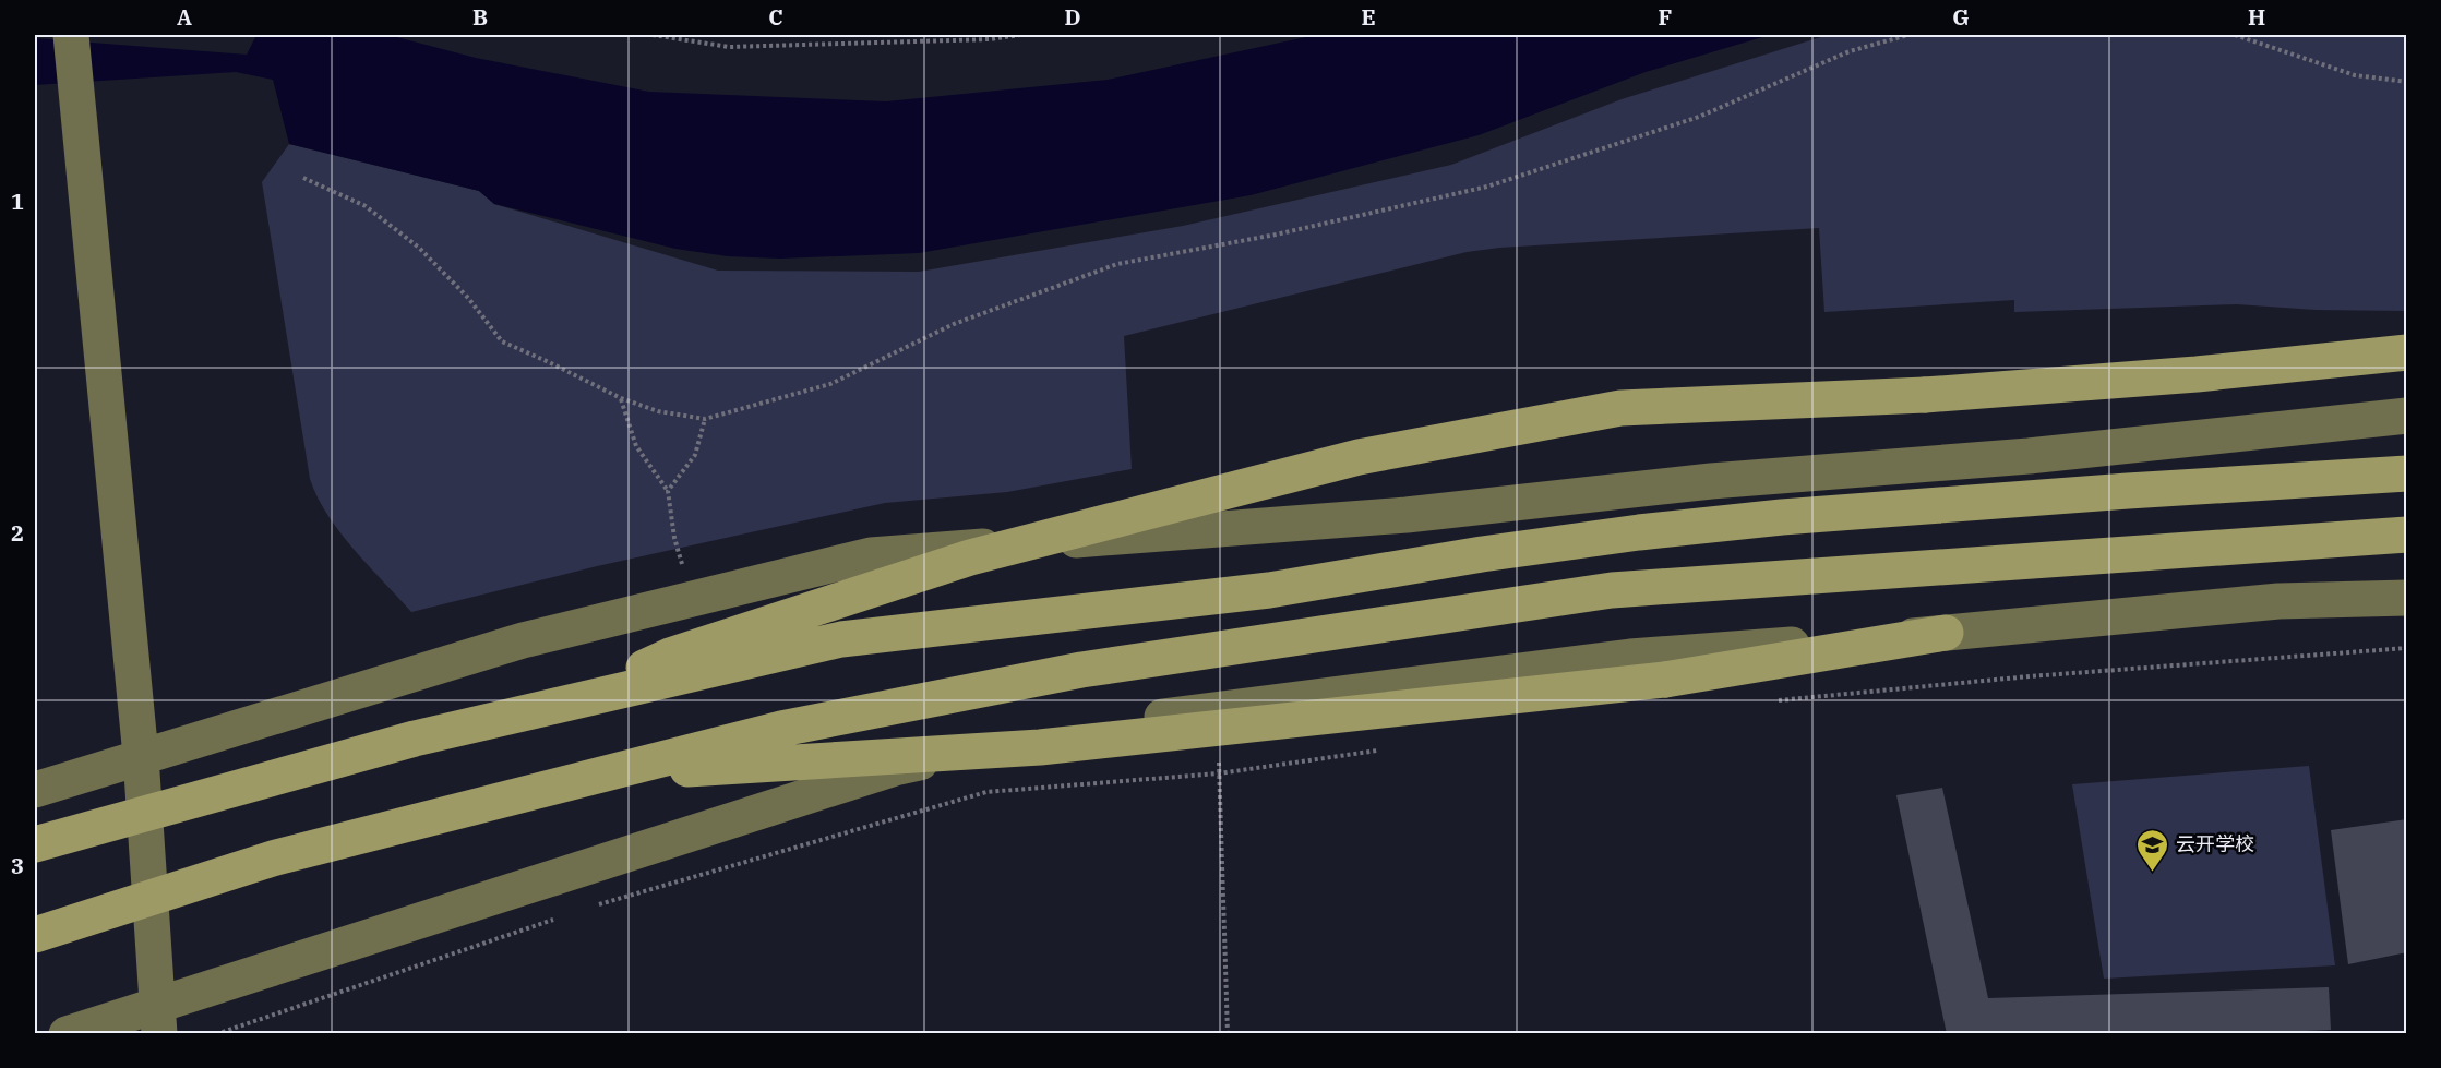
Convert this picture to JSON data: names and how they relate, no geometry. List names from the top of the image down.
{
  "places": {
    "school or university": ["云开学校"]
  },
  "grid": {
    "columns": [
      "A",
      "B",
      "C",
      "D",
      "E",
      "F",
      "G",
      "H"
    ],
    "rows": ["1", "2", "3"]
  }
}
